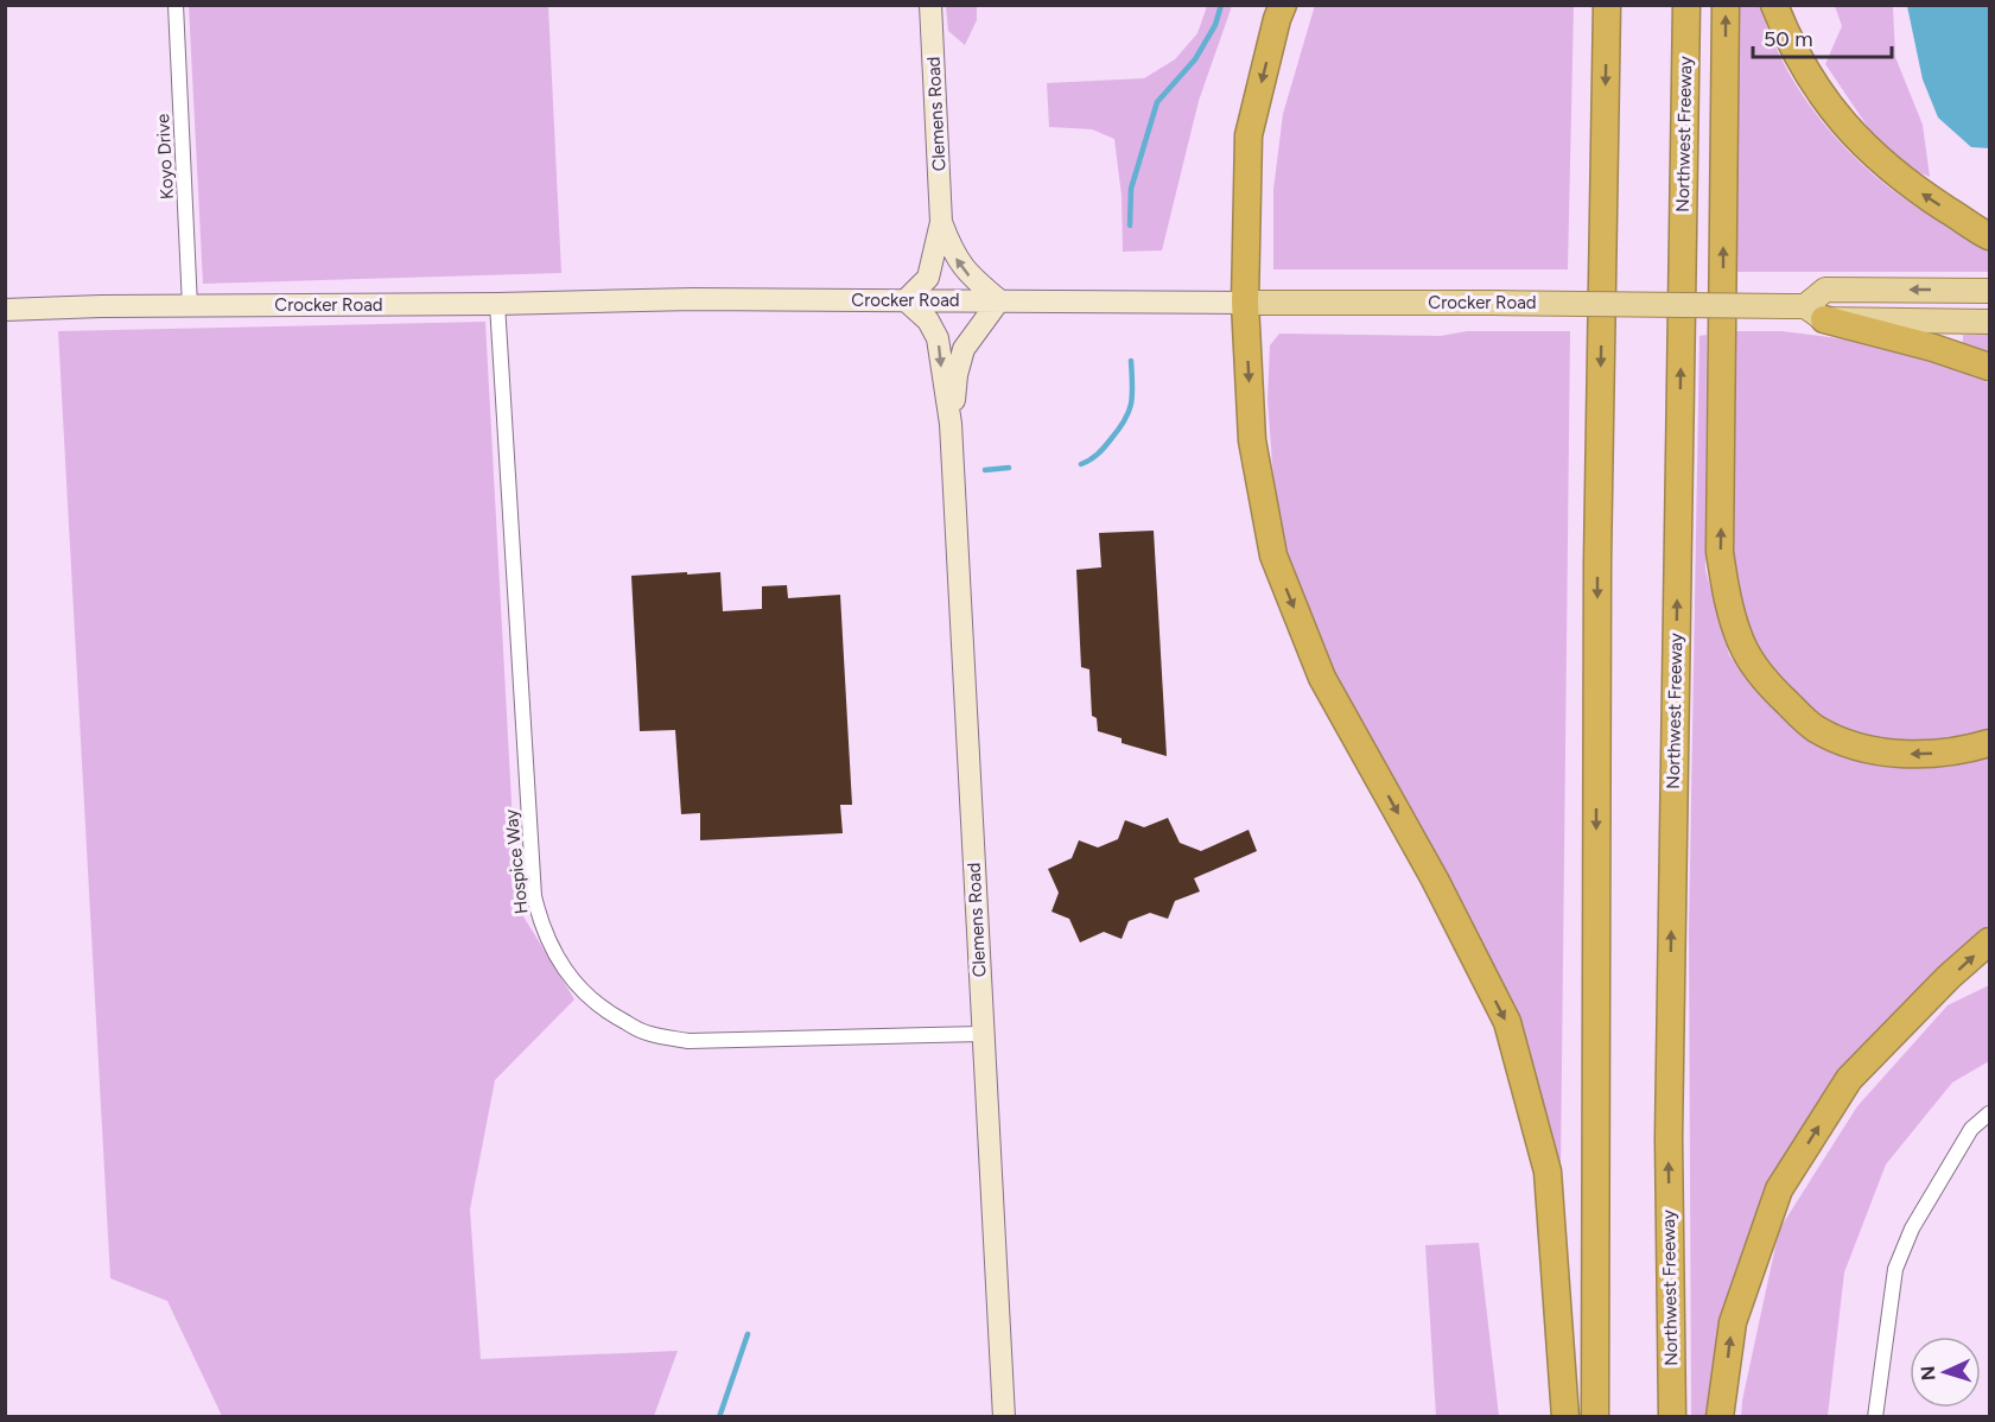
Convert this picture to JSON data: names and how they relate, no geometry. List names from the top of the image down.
{
  "streets": {
    "highway": ["Northwest Freeway"],
    "main road": ["Crocker Road"],
    "street": ["Clemens Road", "Koyo Drive", "Hospice Way"]
  },
  "crossings": [
    ["Clemens Road", "Crocker Road"],
    ["Clemens Road", "Hospice Way"],
    ["Koyo Drive", "Crocker Road"],
    ["Crocker Road", "Hospice Way"]
  ],
  "scale_bar": "50 m",
  "north": "left"
}
